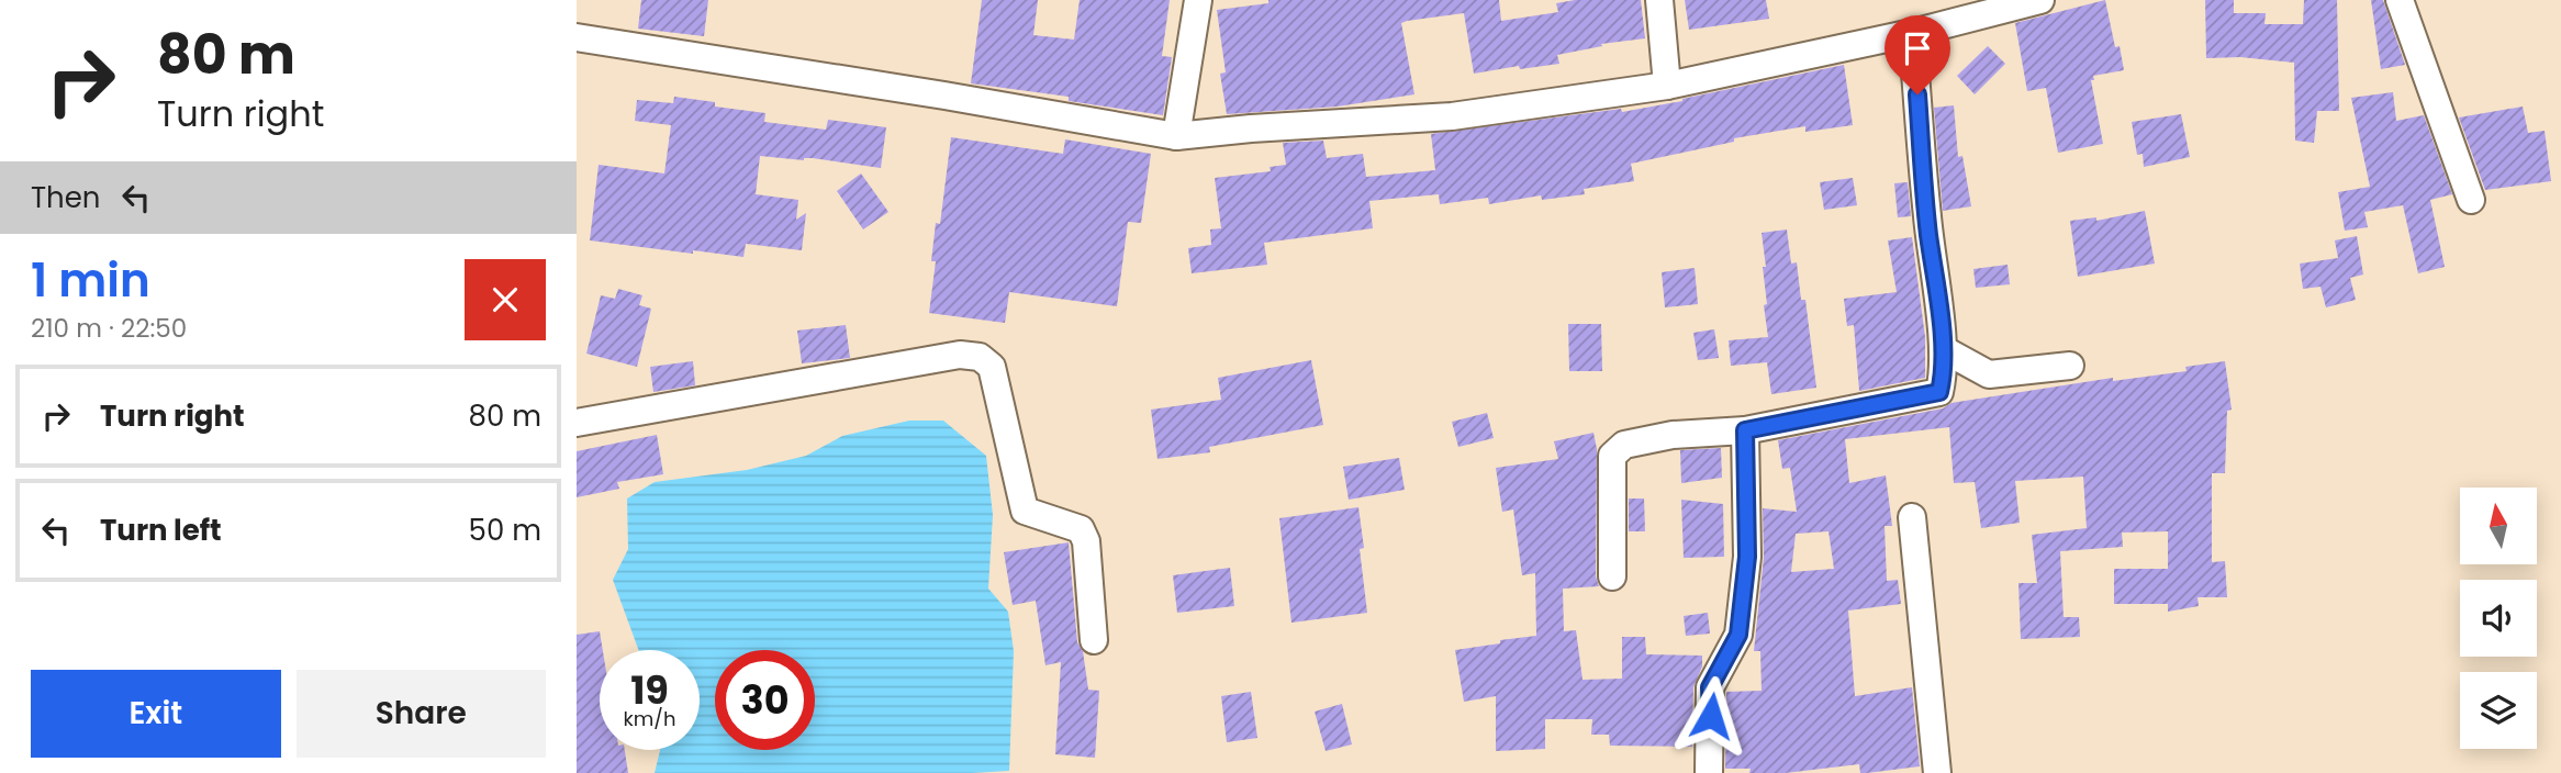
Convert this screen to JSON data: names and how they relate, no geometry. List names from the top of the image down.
{
  "north": "top",
  "page": {
    "turn": ["80 m", "Turn right"],
    "then": "Then",
    "heading": ["1 min", "210 m · 22:50"],
    "list": [
      {
        "name": "Turn right",
        "value": "80 m"
      },
      {
        "name": "Turn left",
        "value": "50 m"
      }
    ],
    "speed": "19 km/h",
    "limit": "30",
    "buttons": ["Exit", "Share"]
  }
}
